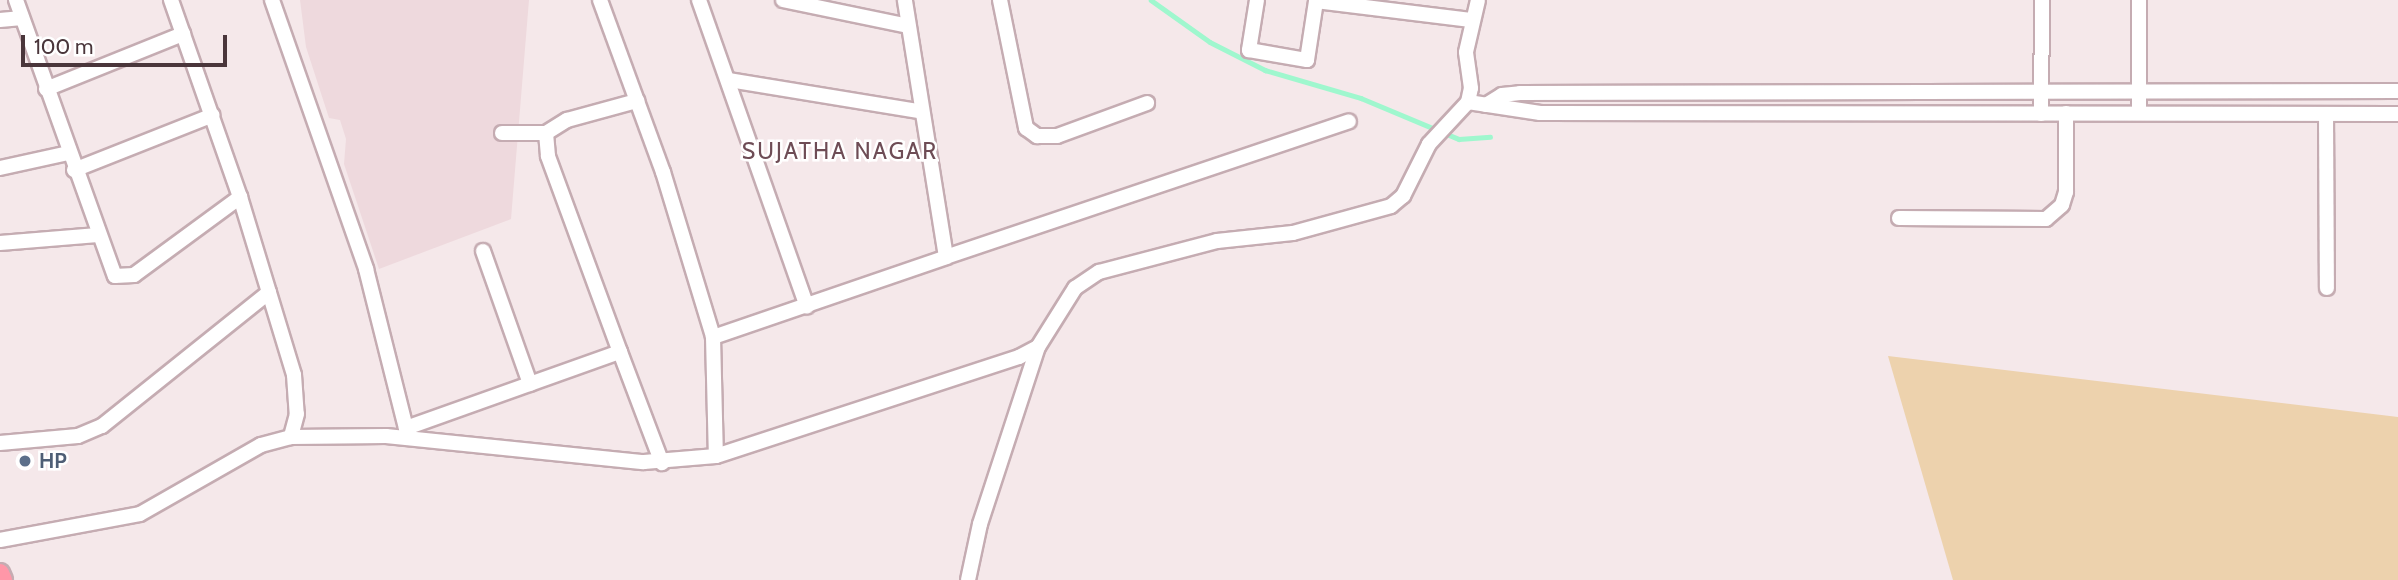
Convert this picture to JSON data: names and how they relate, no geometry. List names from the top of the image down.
{
  "districts": ["SUJATHA NAGAR"],
  "places": ["HP"],
  "scale_bar": "100 m"
}
